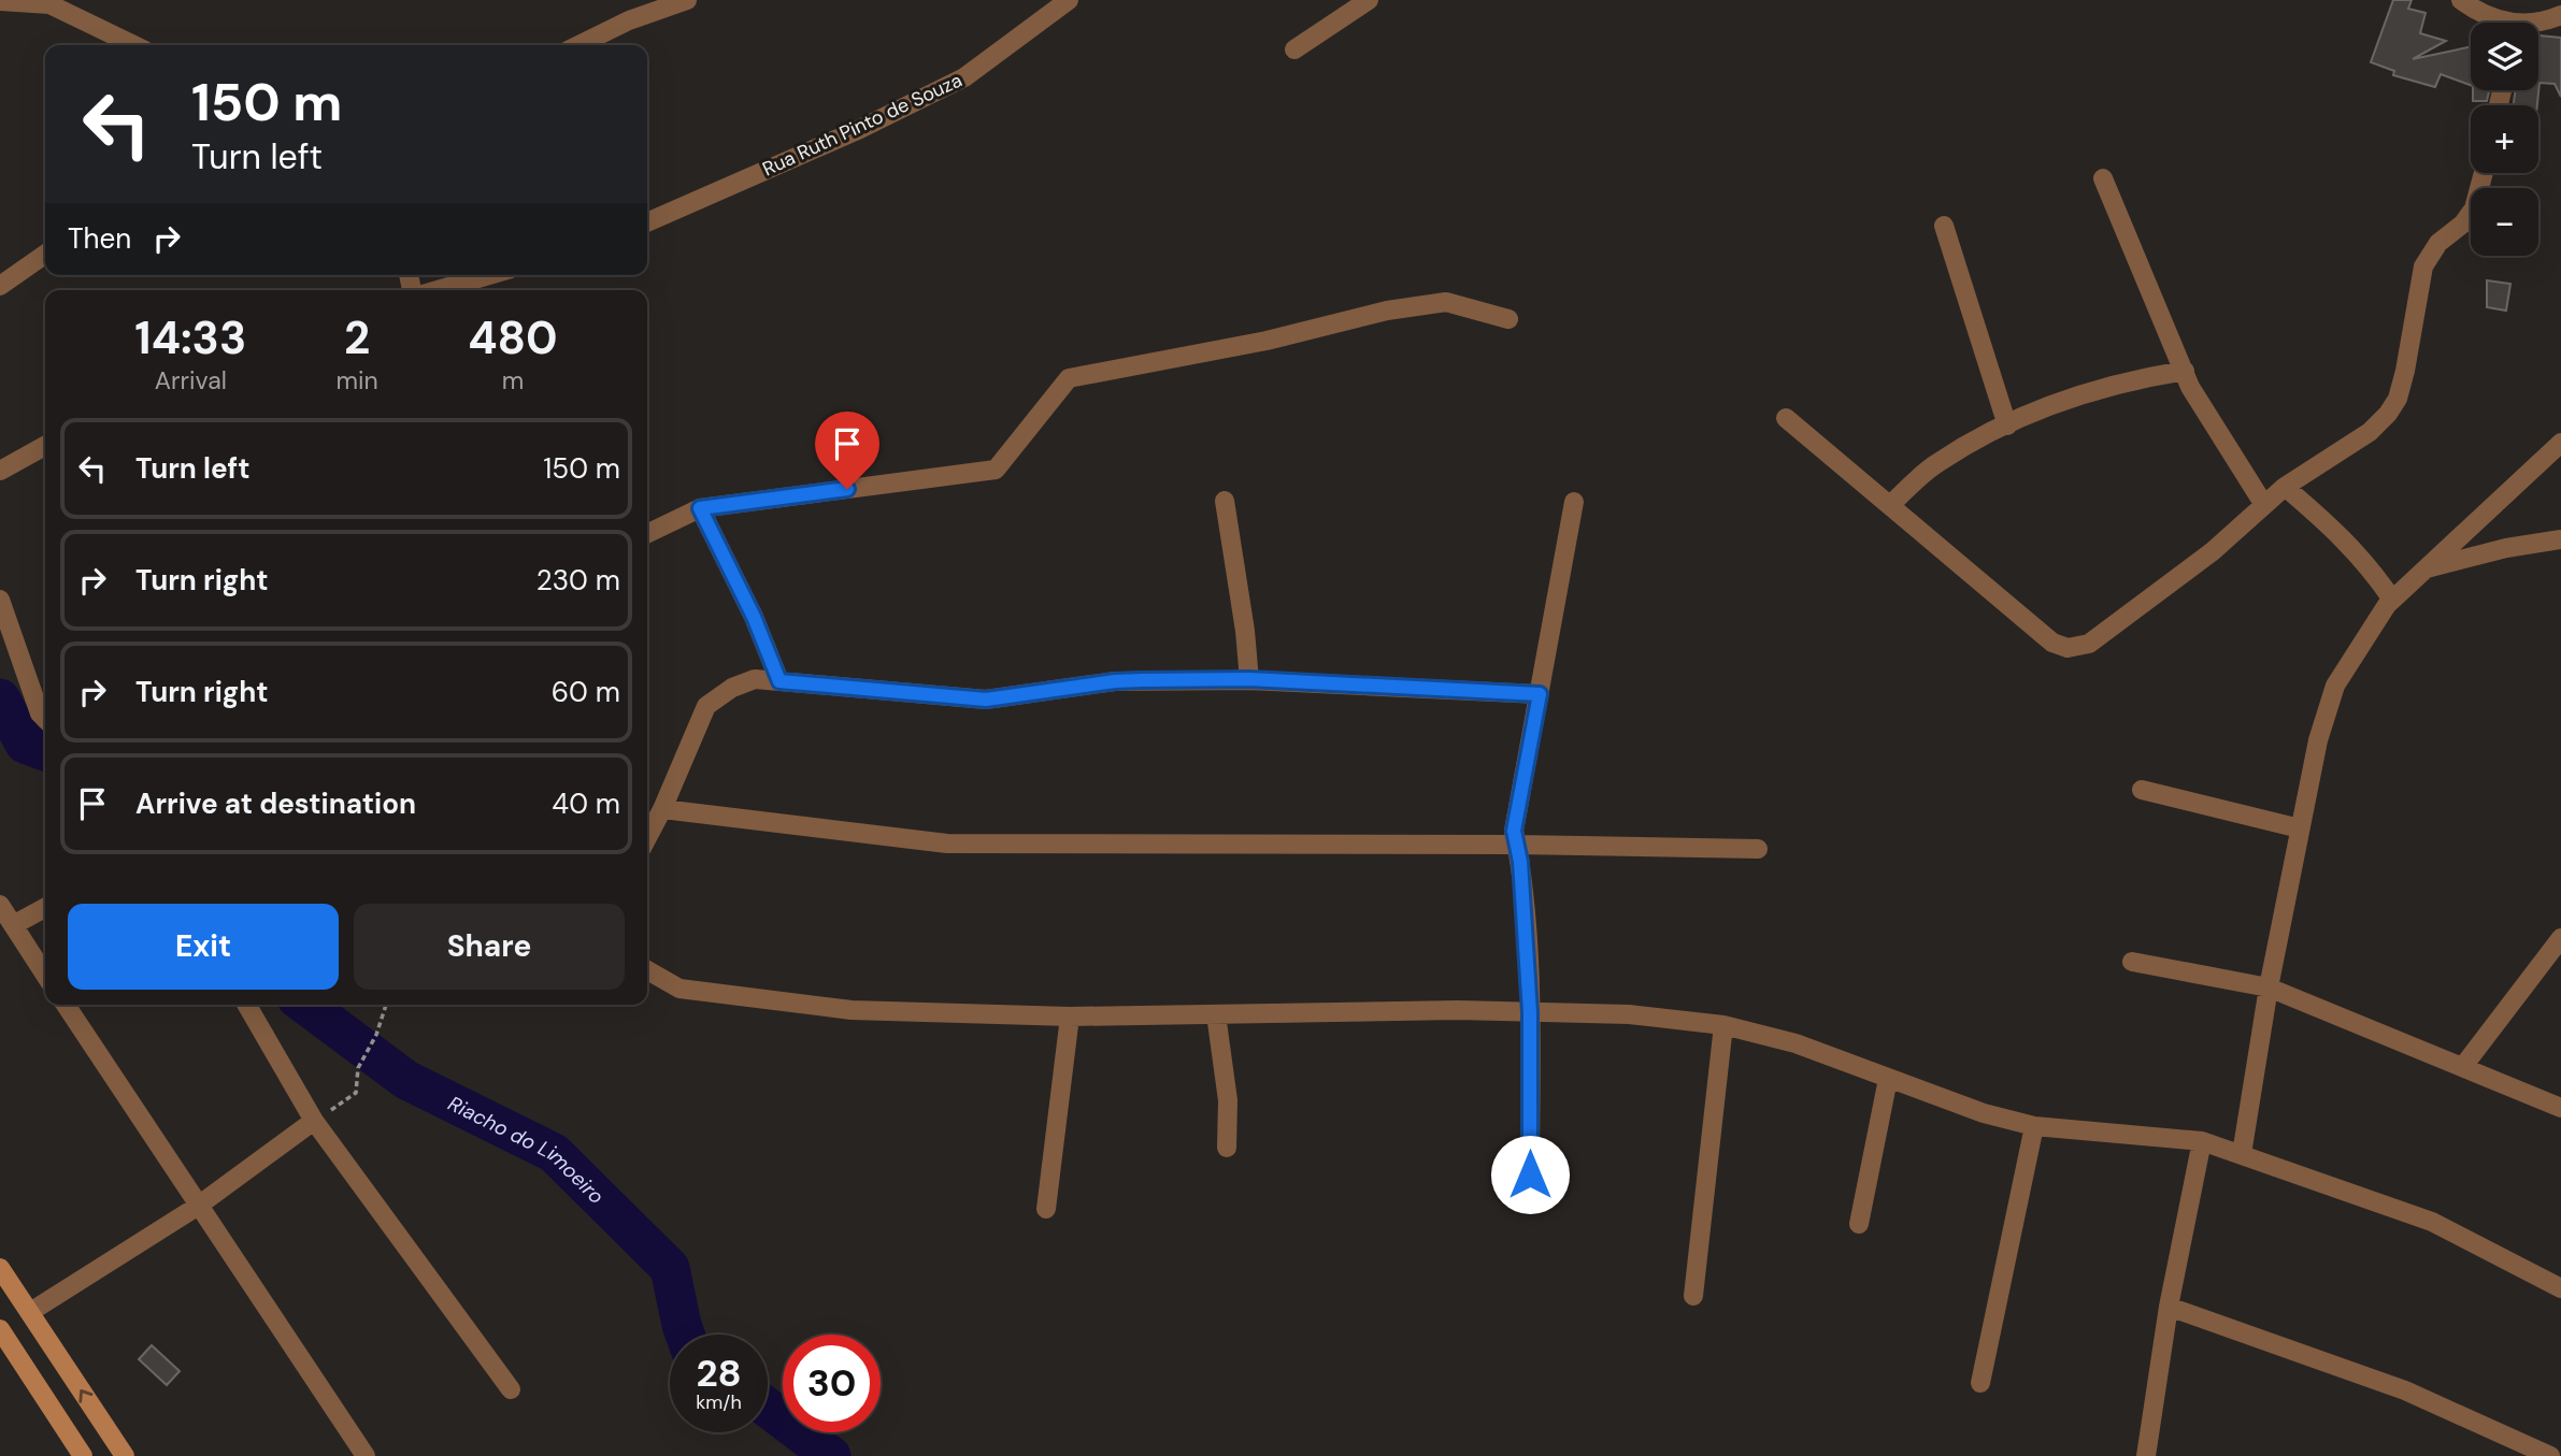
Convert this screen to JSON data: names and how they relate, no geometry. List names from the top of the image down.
{
  "streets": {
    "street": ["Rua Ruth Pinto de Souza"]
  },
  "water": ["Riacho do Limoeiro"],
  "page": {
    "map_buttons": ["+", "−"],
    "turn": ["150 m", "Turn left"],
    "then": "Then",
    "eta": [
      "14:33",
      "Arrival",
      "2",
      "min",
      "480",
      "m"
    ],
    "list": [
      {
        "name": "Turn left",
        "value": "150 m"
      },
      {
        "name": "Turn right",
        "value": "230 m"
      },
      {
        "name": "Turn right",
        "value": "60 m"
      },
      {
        "name": "Arrive at destination",
        "value": "40 m"
      }
    ],
    "buttons": ["Exit", "Share"],
    "speed": "28 km/h",
    "limit": "30"
  }
}
